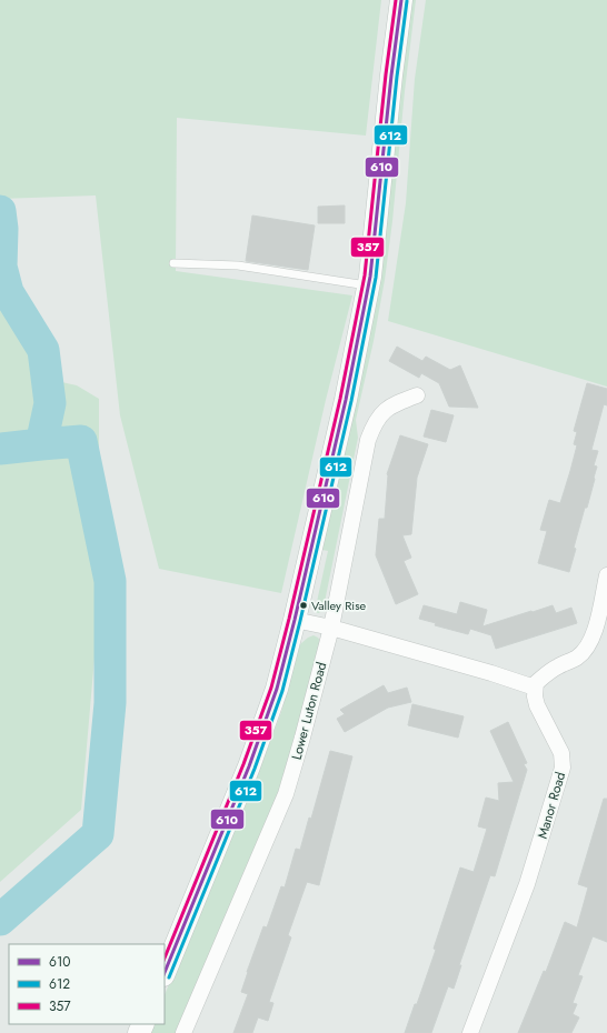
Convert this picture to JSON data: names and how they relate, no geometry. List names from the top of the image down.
{
  "streets": {
    "street": ["Lower Luton Road", "Manor Road"]
  },
  "places": ["Valley Rise"],
  "lines": ["transit line 610", "transit line 357", "transit line 612"],
  "legend": ["610", "612", "357"]
}
